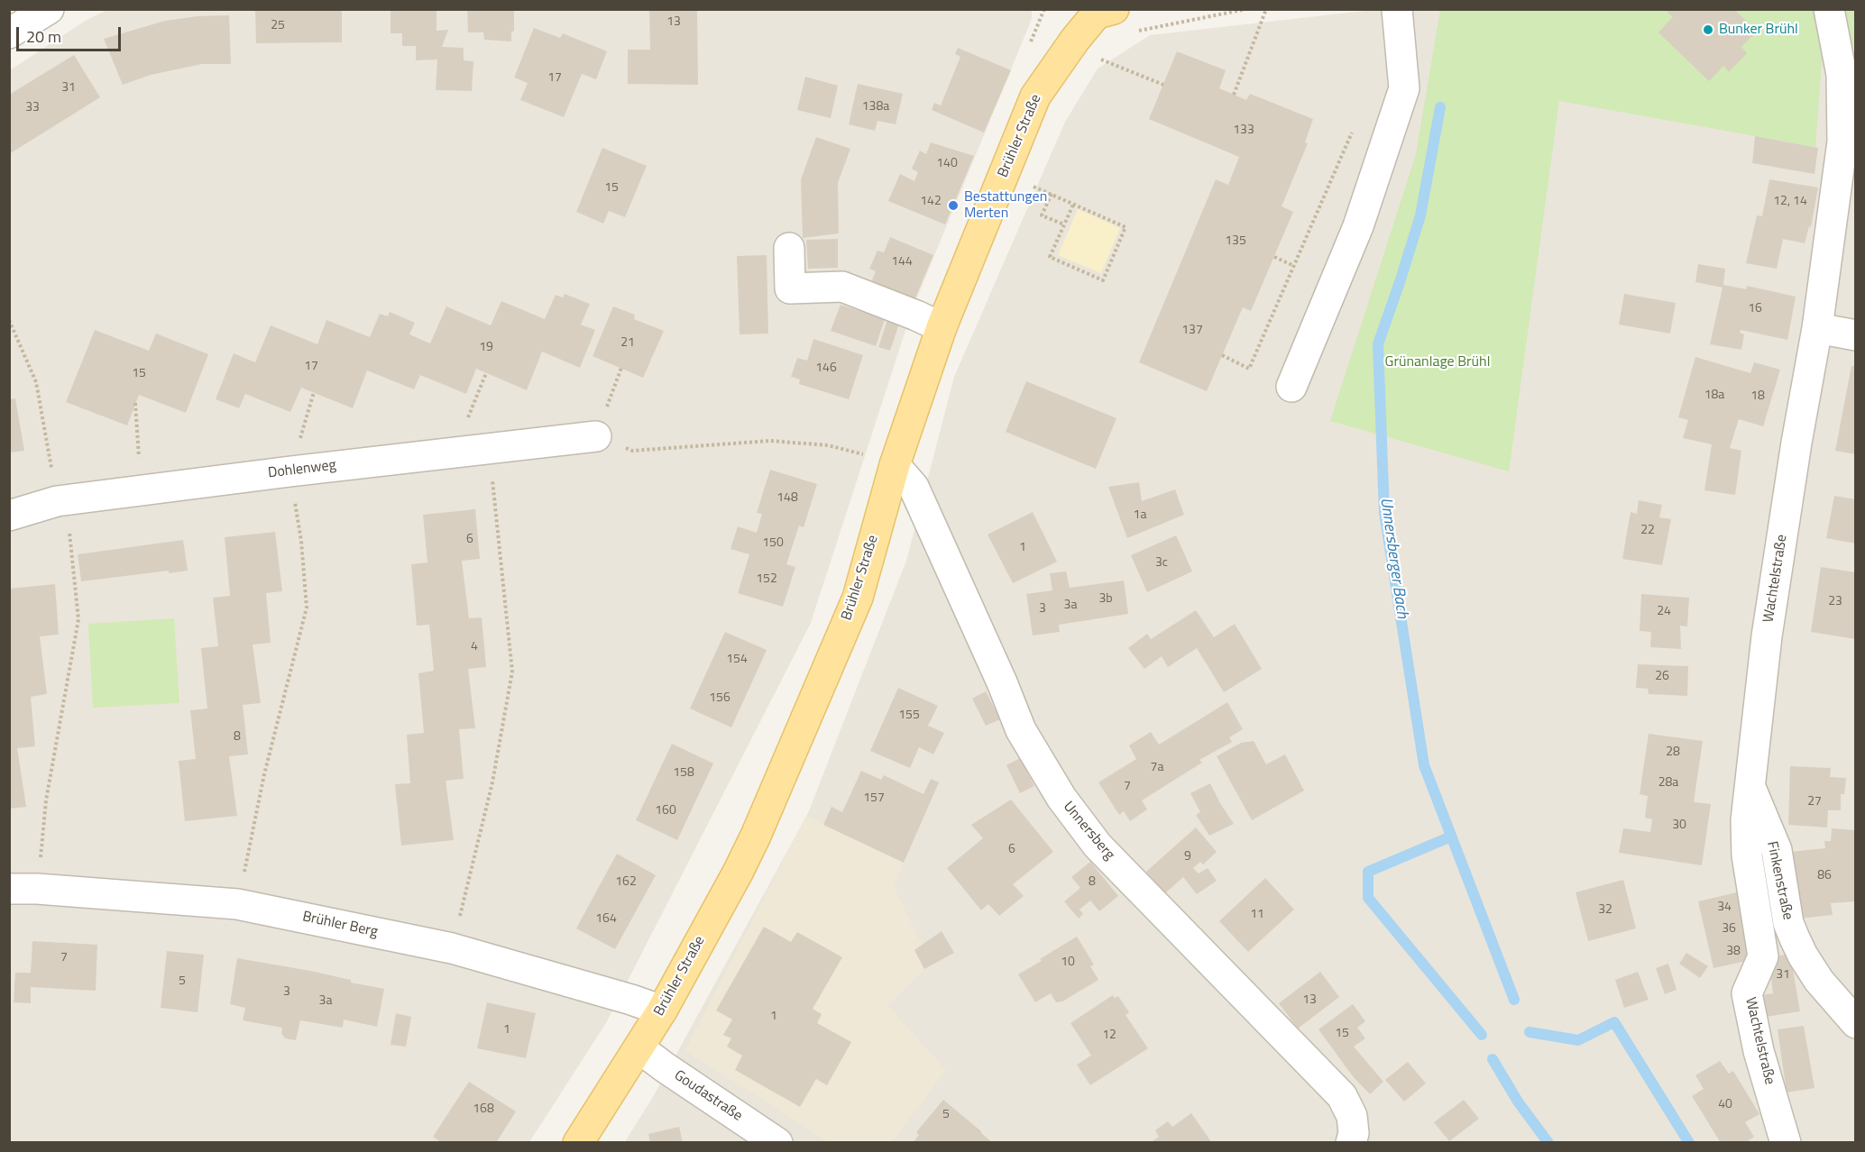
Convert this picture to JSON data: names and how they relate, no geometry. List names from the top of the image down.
{
  "streets": {
    "main road": ["Brühler Straße"],
    "street": [
      "Dohlenweg",
      "Wachtelstraße",
      "Unnersberg",
      "Finkenstraße",
      "Brühler Berg",
      "Goudastraße"
    ]
  },
  "crossings": [
    ["Brühler Straße", "Unnersberg"],
    ["Brühler Straße", "Brühler Berg"],
    ["Brühler Straße", "Goudastraße"],
    ["Wachtelstraße", "Finkenstraße"]
  ],
  "water": ["Unnersberger Bach"],
  "parks": ["Grünanlage Brühl"],
  "places": ["Bunker Brühl", "Bestattungen Merten"],
  "house_numbers": [
    "13",
    "25",
    "17",
    "31",
    "138a",
    "33",
    "133",
    "140",
    "15",
    "142",
    "12, 14",
    "135",
    "144",
    "16",
    "137",
    "21",
    "19",
    "17",
    "146",
    "15",
    "18a",
    "18",
    "148",
    "1a",
    "22",
    "6",
    "150",
    "1",
    "3c",
    "152",
    "3b",
    "23",
    "3a",
    "3",
    "24",
    "4",
    "154",
    "26",
    "156",
    "155",
    "8",
    "28",
    "7a",
    "158",
    "28a",
    "7",
    "157",
    "27",
    "160",
    "30",
    "6",
    "9",
    "86",
    "162",
    "8",
    "34",
    "32",
    "11",
    "164",
    "36",
    "38",
    "7",
    "10",
    "31",
    "5",
    "3",
    "13",
    "3a",
    "1",
    "1",
    "15",
    "12",
    "40",
    "168",
    "5"
  ],
  "scale_bar": "20 m"
}
